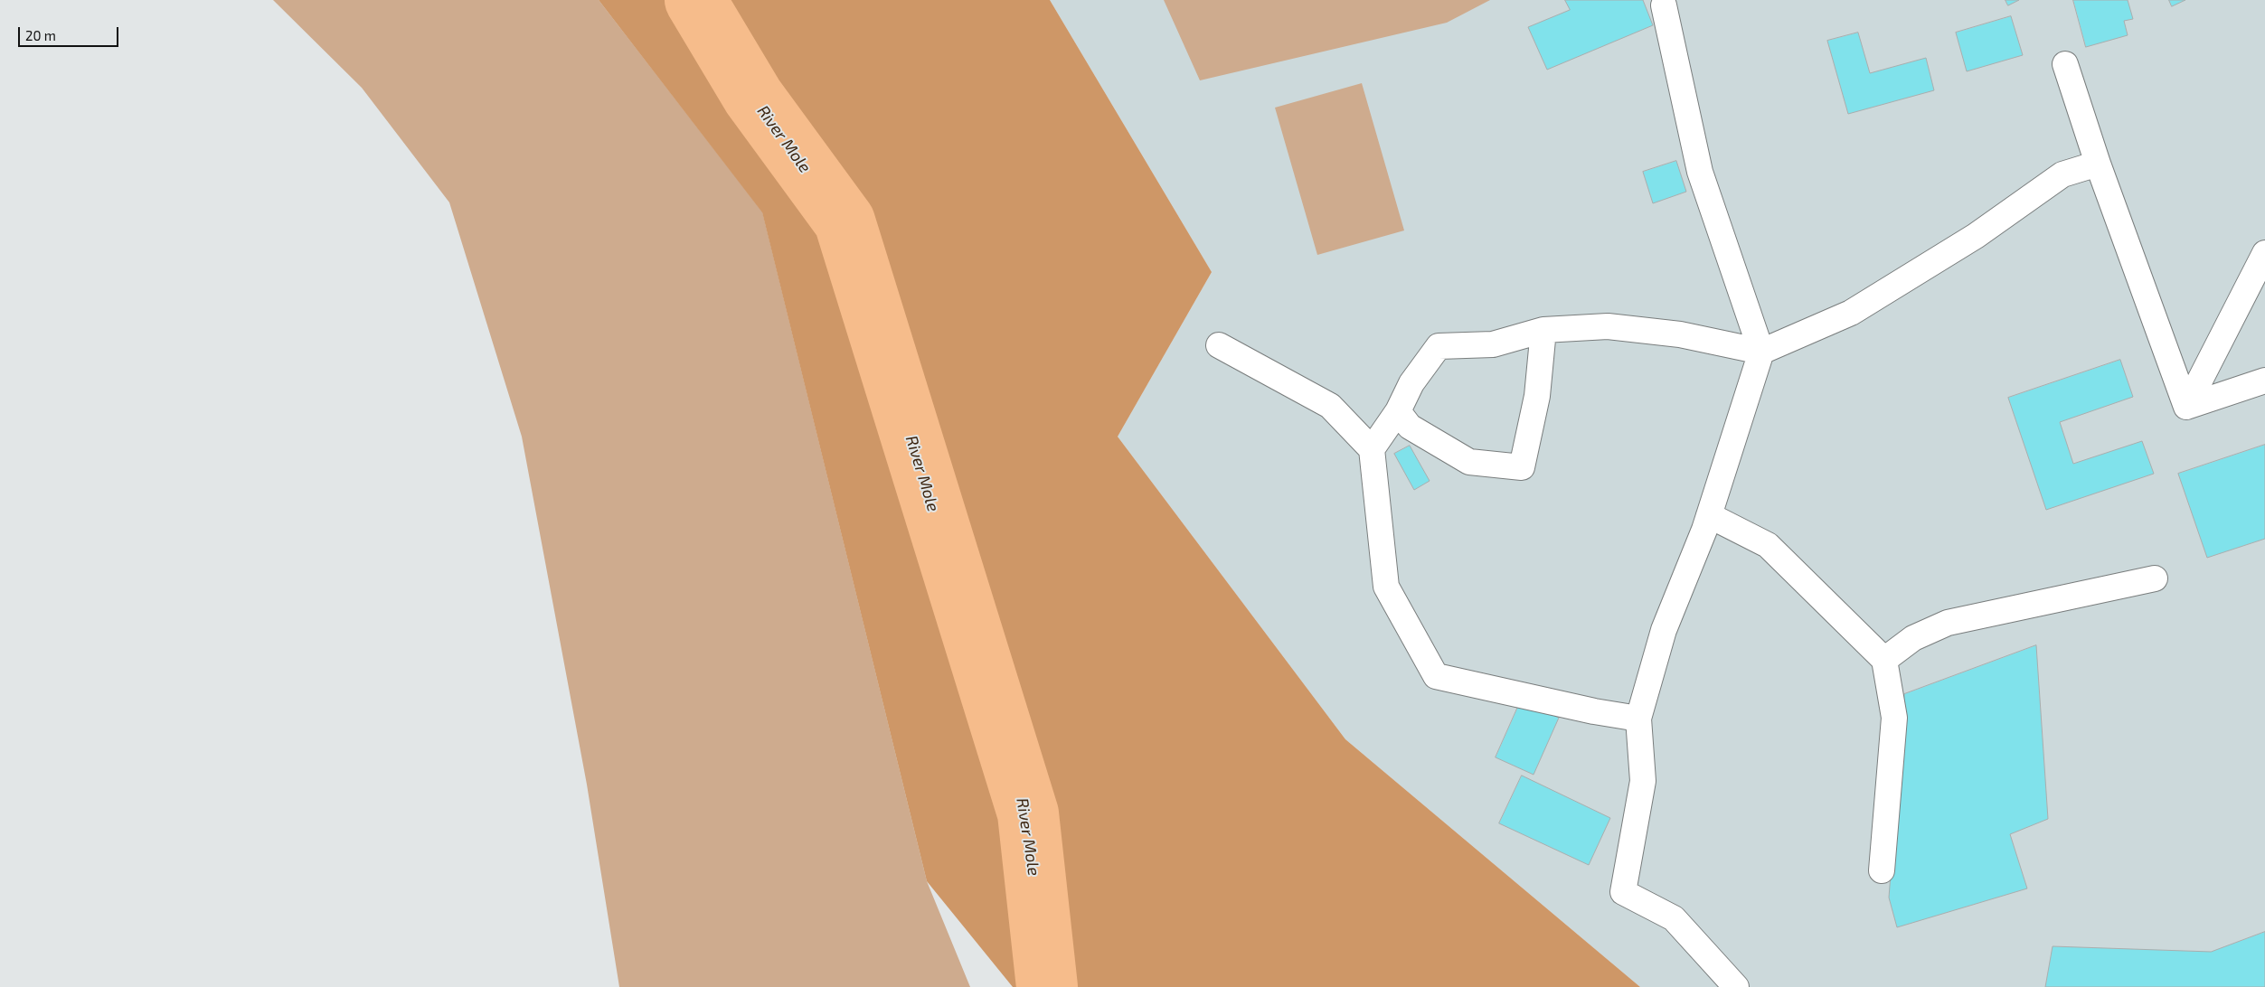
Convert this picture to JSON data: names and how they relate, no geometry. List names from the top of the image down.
{
  "water": ["River Mole"],
  "scale_bar": "20 m"
}
